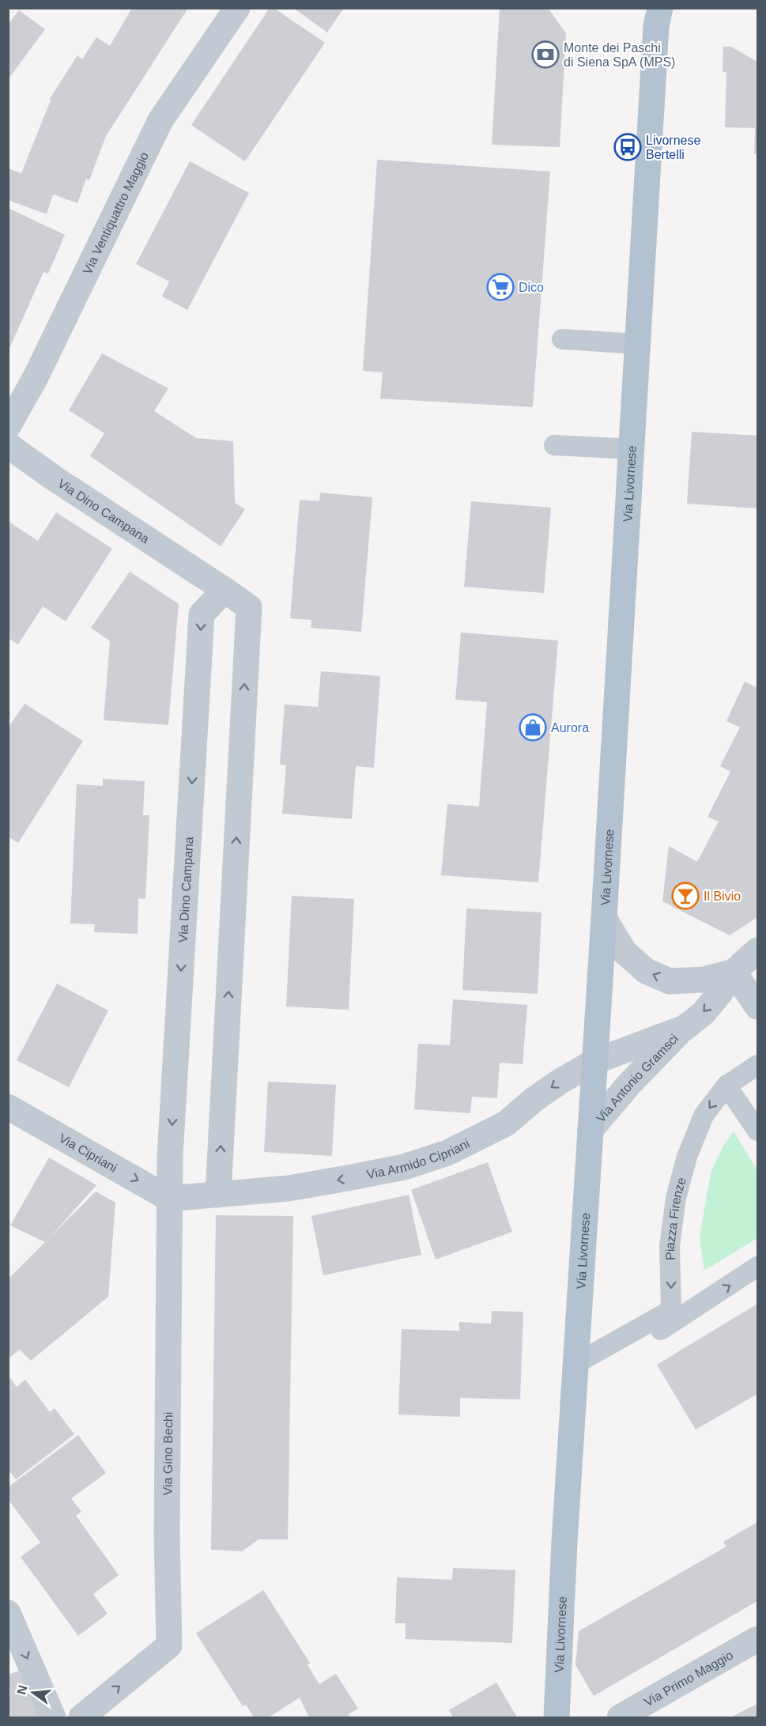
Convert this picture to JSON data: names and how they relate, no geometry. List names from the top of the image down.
{
  "streets": {
    "main road": ["Via Livornese"],
    "street": [
      "Via Ventiquattro Maggio",
      "Via Dino Campana",
      "Via Antonio Gramsci",
      "Via Cipriani",
      "Via Armido Cipriani",
      "Via Gino Bechi",
      "Via Primo Maggio"
    ],
    "lane": ["Piazza Firenze"]
  },
  "crossings": [
    ["Via Livornese", "Via Antonio Gramsci"],
    ["Via Livornese", "Via Armido Cipriani"],
    ["Via Livornese", "Piazza Firenze"],
    ["Via Dino Campana", "Via Cipriani"],
    ["Via Dino Campana", "Via Armido Cipriani"],
    ["Via Dino Campana", "Via Gino Bechi"],
    ["Via Antonio Gramsci", "Via Armido Cipriani"],
    ["Via Cipriani", "Via Gino Bechi"]
  ],
  "one_way": [
    "Via Cipriani",
    "Via Armido Cipriani",
    "Piazza Firenze",
    "Via Gino Bechi"
  ],
  "places": {
    "bank": ["Monte dei Paschi di Siena SpA (MPS)"],
    "bus stop": ["Livornese Bertelli"],
    "supermarket": ["Dico"],
    "shop": ["Aurora"],
    "bar": ["Il Bivio"]
  },
  "north": "left"
}
